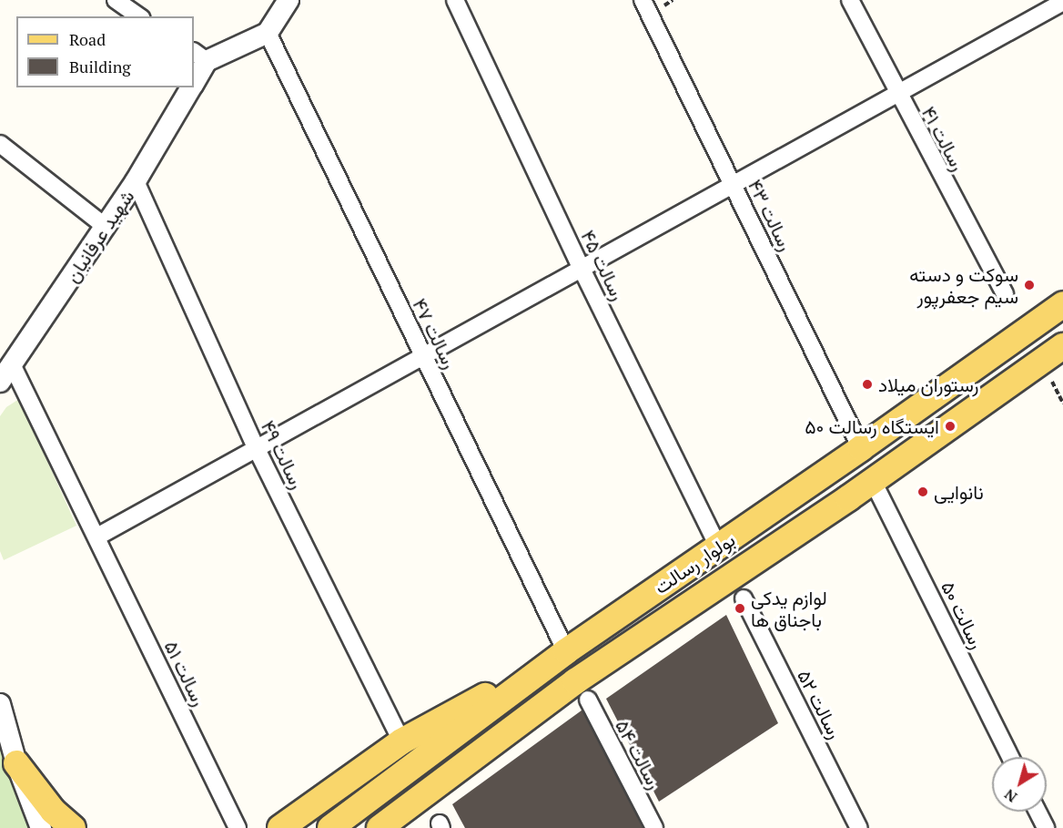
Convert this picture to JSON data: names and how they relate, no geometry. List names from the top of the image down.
{
  "streets": {
    "main road": ["بولوار رسالت"],
    "street": [
      "رسالت ۴۱",
      "رسالت ۴۳",
      "شهید عرفانیان",
      "رسالت ۴۵",
      "رسالت ۴۷",
      "رسالت ۴۹",
      "رسالت ۵۰",
      "رسالت ۵۱",
      "رسالت ۵۲",
      "رسالت ۵۴"
    ]
  },
  "crossings": [
    ["رسالت ۴۳", "بولوار رسالت"],
    ["شهید عرفانیان", "رسالت ۴۷"],
    ["شهید عرفانیان", "رسالت ۴۹"],
    ["شهید عرفانیان", "رسالت ۵۱"],
    ["رسالت ۴۵", "بولوار رسالت"],
    ["رسالت ۴۷", "بولوار رسالت"],
    ["بولوار رسالت", "رسالت ۵۰"]
  ],
  "places": [
    "سوکت و دسته سیم جعفرپور",
    "رستوران میلاد",
    "ایستگاه رسالت ۵۰",
    "نانوایی",
    "لوازم یدکی باجناق ها"
  ],
  "legend": ["Road", "Building"],
  "north": "bottom left"
}
